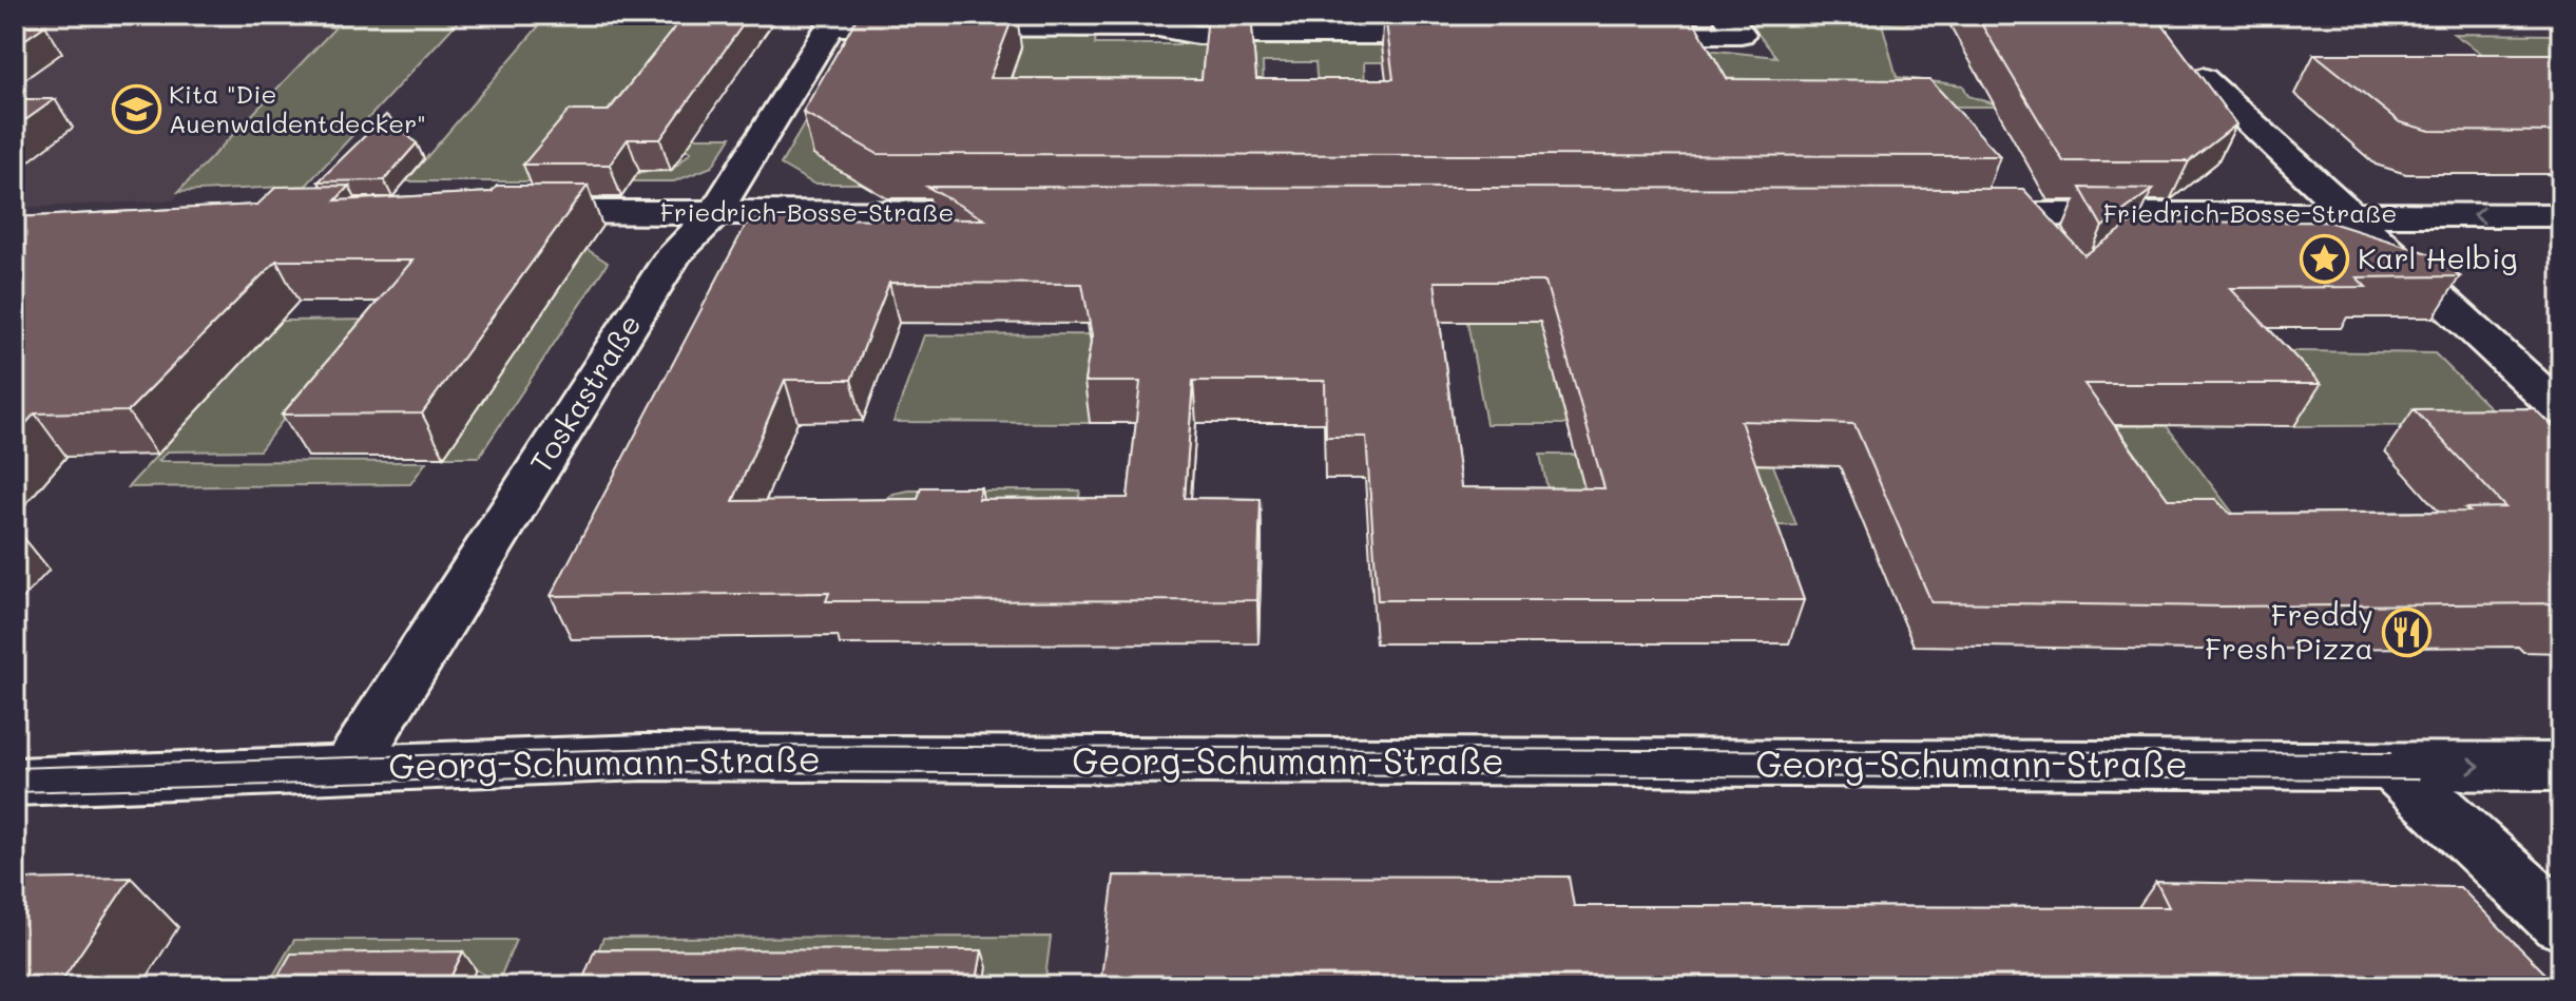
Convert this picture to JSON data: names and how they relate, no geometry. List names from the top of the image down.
{
  "streets": {
    "street": ["Friedrich-Bosse-Straße", "Toskastraße", "Georg-Schumann-Straße"]
  },
  "crossings": [
    ["Friedrich-Bosse-Straße", "Toskastraße"],
    ["Toskastraße", "Georg-Schumann-Straße"]
  ],
  "places": {
    "school or university": ["Kita \"Die Auenwaldentdecker\""],
    "place": ["Karl Helbig"],
    "restaurant": ["Freddy Fresh Pizza"]
  }
}
